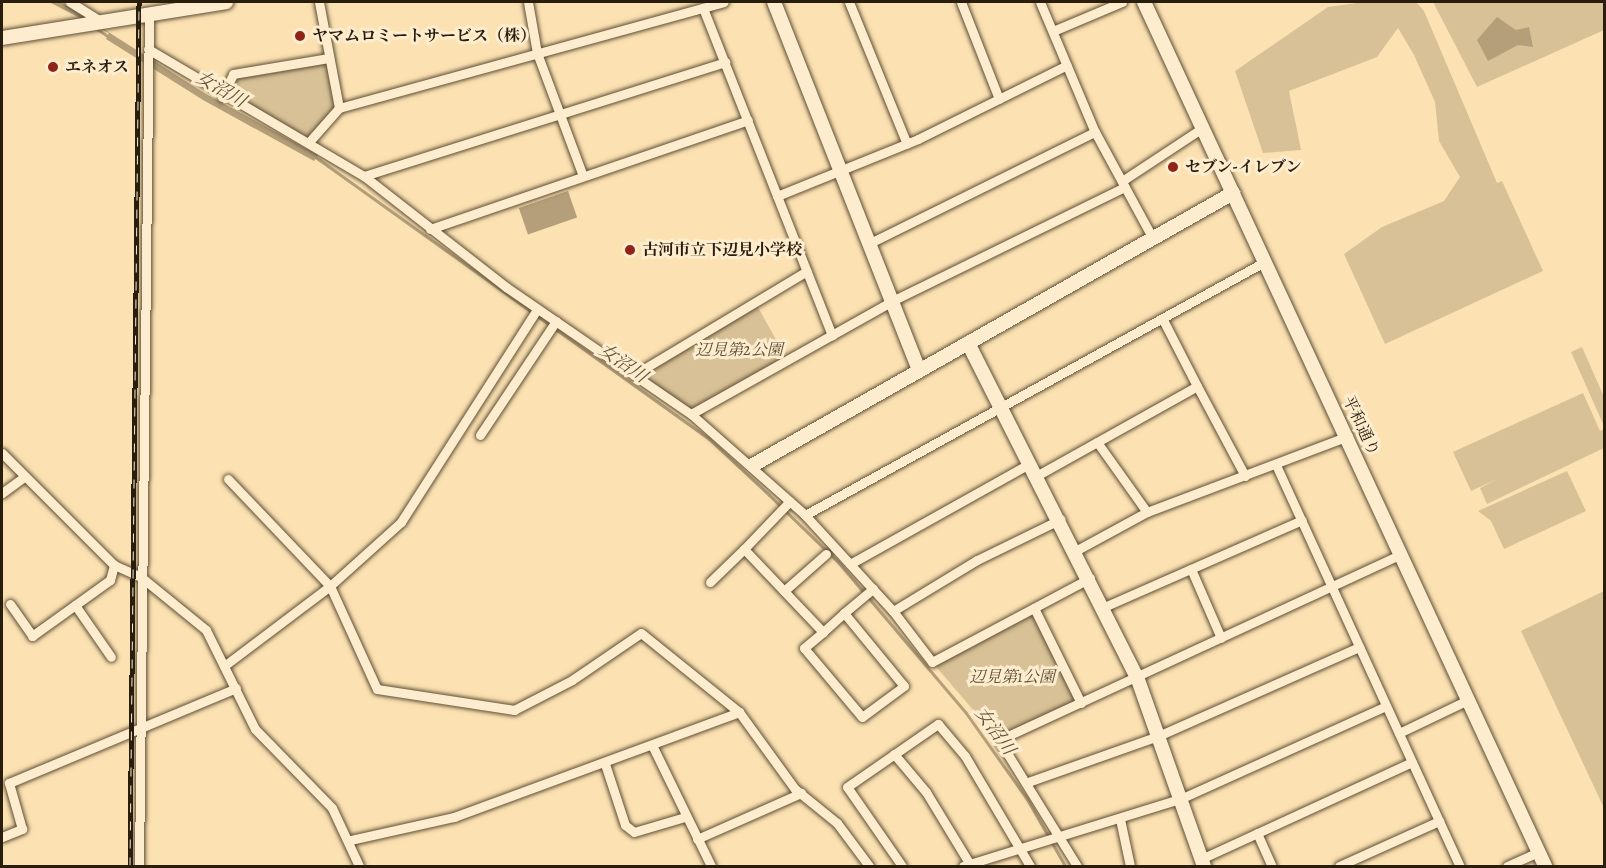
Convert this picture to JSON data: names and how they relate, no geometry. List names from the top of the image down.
{
  "streets": {
    "street": ["平和通り"]
  },
  "water": ["女沼川"],
  "parks": ["辺見第2公園", "辺見第1公園"],
  "places": [
    "ヤマムロミートサービス（株）",
    "エネオス",
    "セブン-イレブン",
    "古河市立下辺見小学校"
  ]
}
